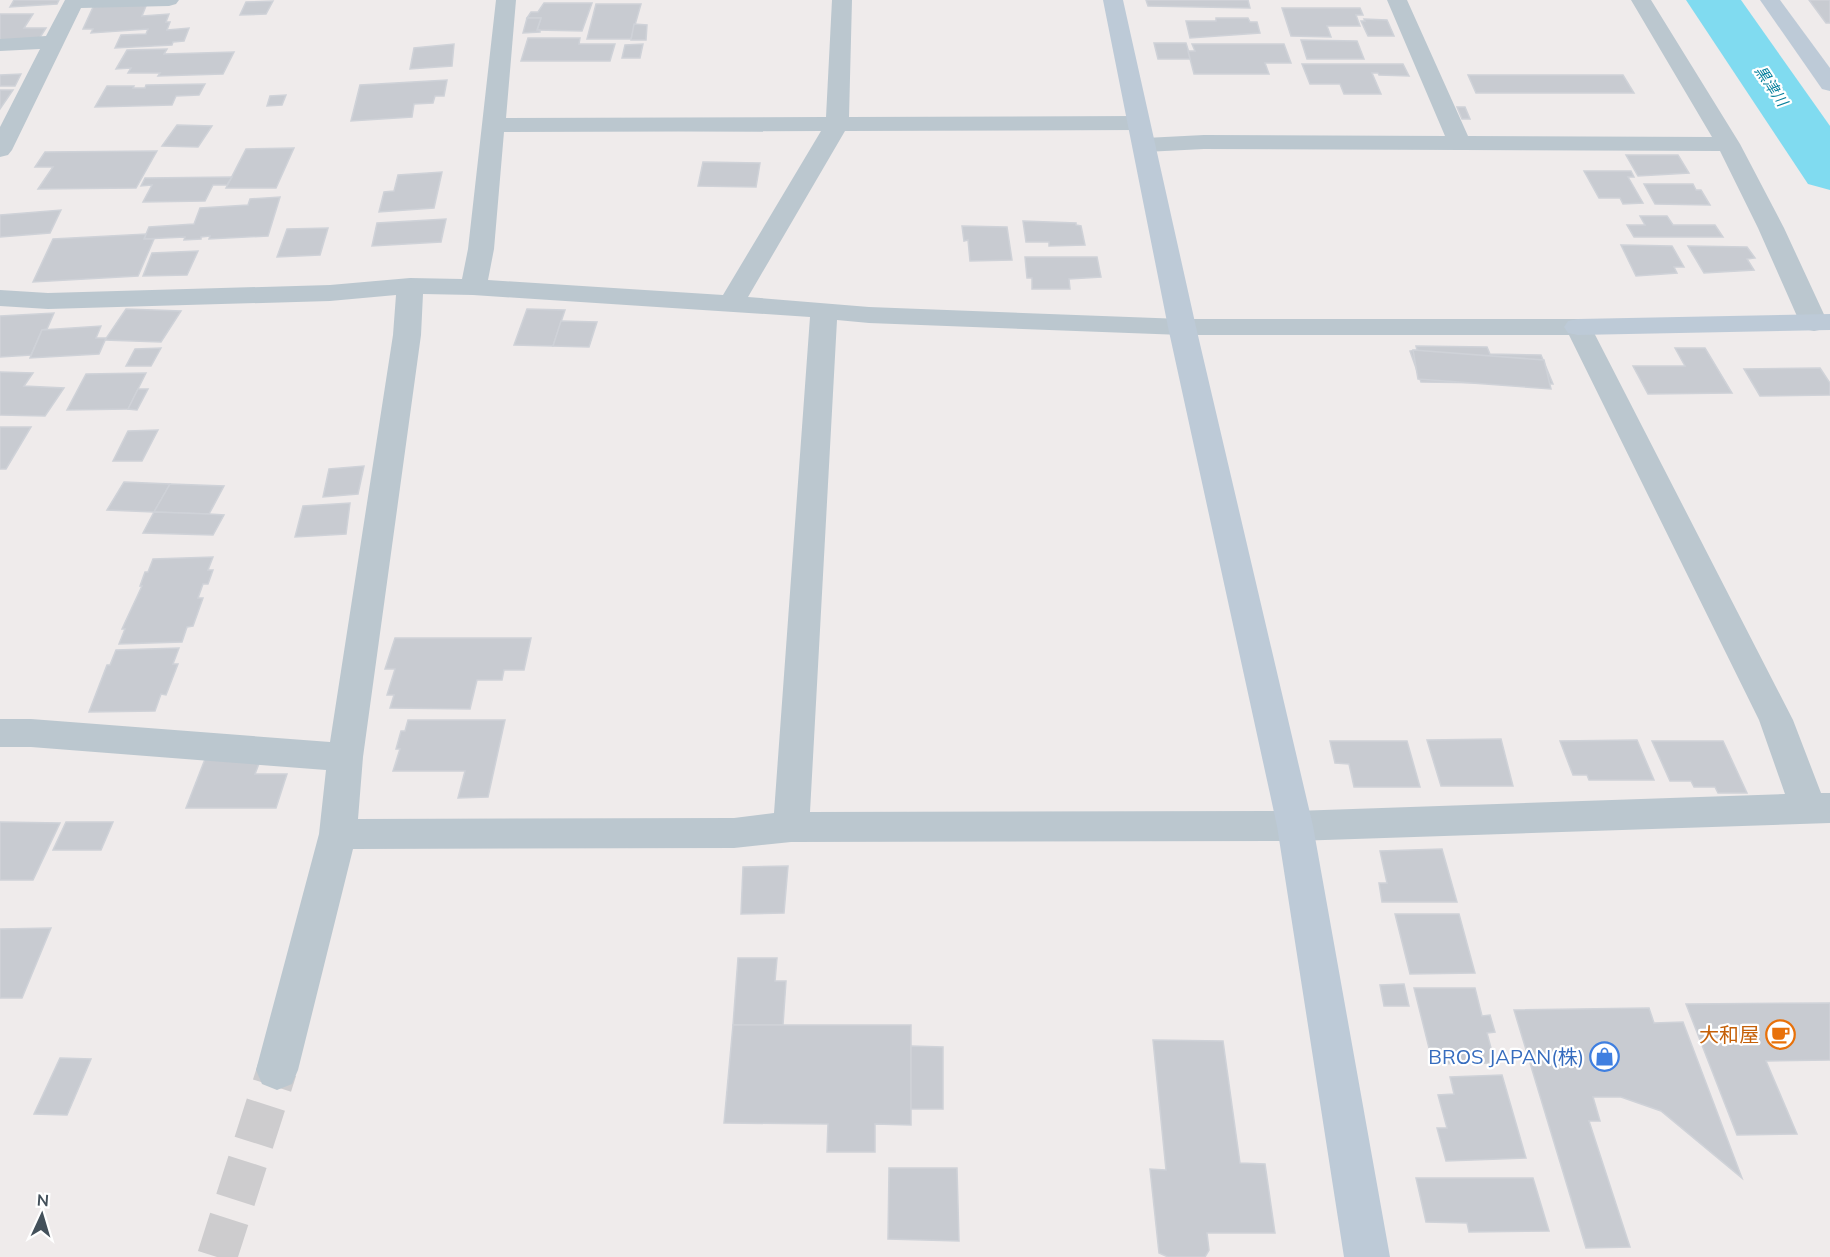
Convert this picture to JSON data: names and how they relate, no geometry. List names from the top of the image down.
{
  "water": ["黒津川"],
  "places": {
    "cafe": ["大和屋"],
    "shop": ["BROS JAPAN(株)"]
  },
  "north": "top"
}
